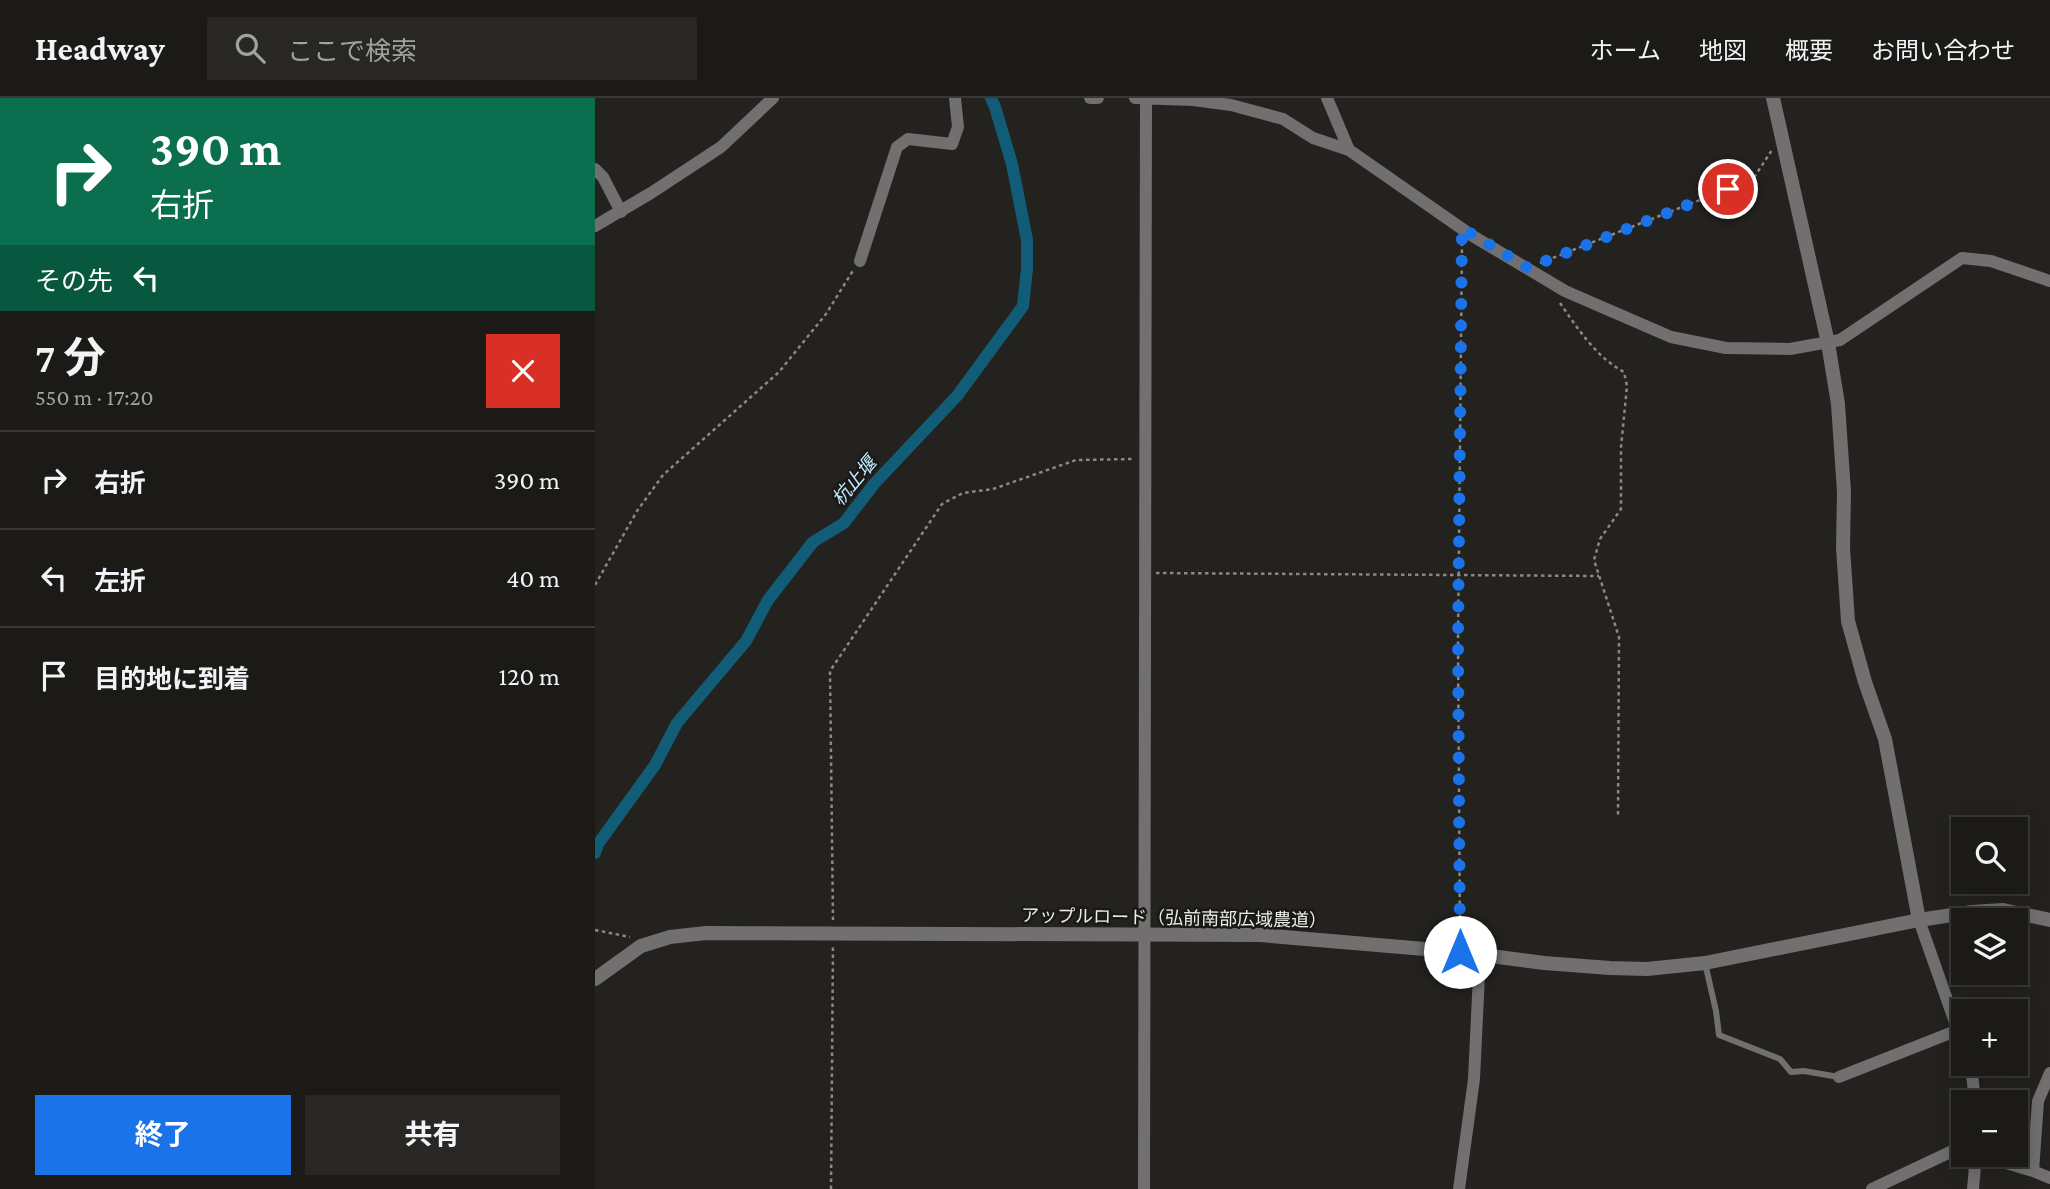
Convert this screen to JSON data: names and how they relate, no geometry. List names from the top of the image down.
{
  "streets": {
    "street": ["アップルロード（弘前南部広域農道）"]
  },
  "water": ["杭止堰"],
  "page": {
    "header": "Headway",
    "search": "ここで検索",
    "nav": [
      "ホーム",
      "地図",
      "概要",
      "お問い合わせ"
    ],
    "turn": ["390 m", "右折"],
    "then": "その先",
    "heading": ["7 分", "550 m · 17:20"],
    "list": [
      {
        "name": "右折",
        "value": "390 m"
      },
      {
        "name": "左折",
        "value": "40 m"
      },
      {
        "name": "目的地に到着",
        "value": "120 m"
      }
    ],
    "map_buttons": ["+", "−"],
    "buttons": ["終了", "共有"]
  }
}
